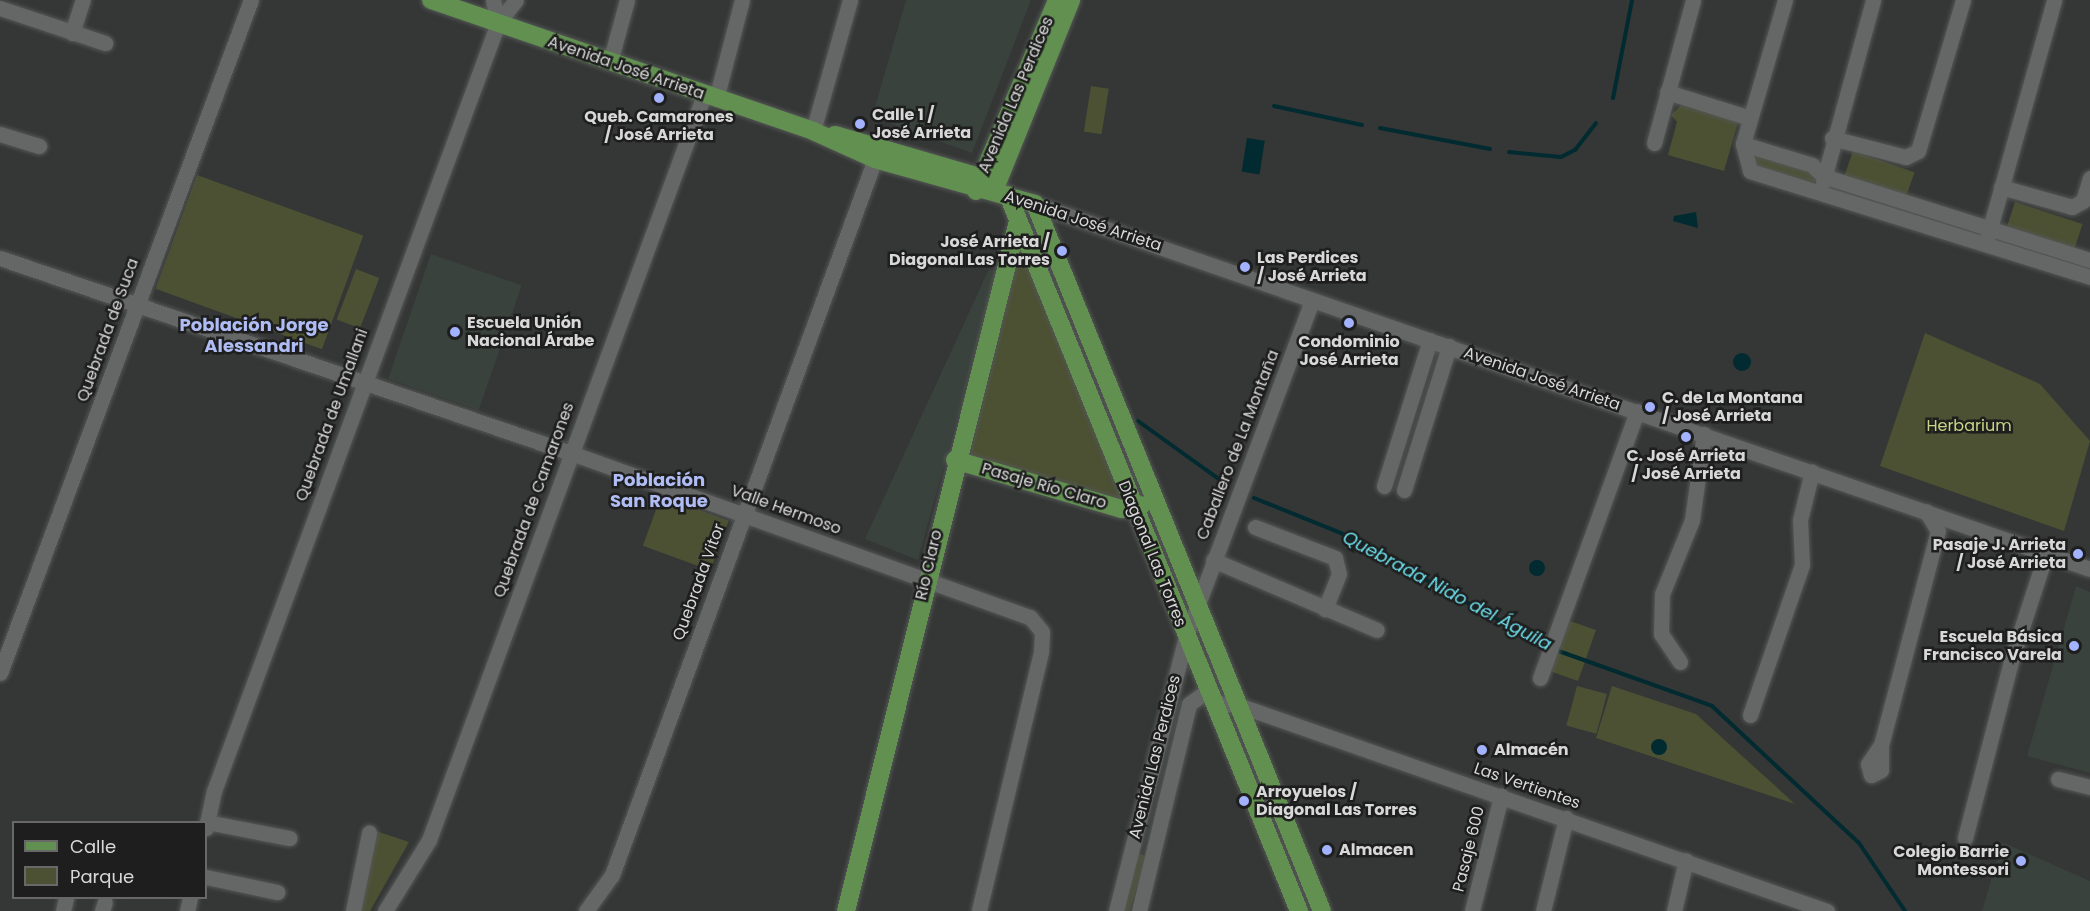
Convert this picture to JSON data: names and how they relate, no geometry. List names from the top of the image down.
{
  "streets": {
    "main road": [
      "Avenida José Arrieta",
      "Avenida Las Perdices",
      "Pasaje Río Claro",
      "Diagonal Las Torres",
      "Río Claro"
    ],
    "street": [
      "Quebrada de Suca",
      "Quebrada de Umallani",
      "Caballero de La Montaña",
      "Quebrada de Camarones",
      "Valle Hermoso",
      "Quebrada Vitor",
      "Las Vertientes",
      "Pasaje 600"
    ]
  },
  "crossings": [
    ["Avenida José Arrieta", "Avenida Las Perdices"],
    ["Avenida José Arrieta", "Quebrada de Umallani"],
    ["Avenida José Arrieta", "Caballero de La Montaña"],
    ["Avenida José Arrieta", "Quebrada de Camarones"],
    ["Avenida José Arrieta", "Diagonal Las Torres"],
    ["Avenida José Arrieta", "Quebrada Vitor"],
    ["Avenida Las Perdices", "Caballero de La Montaña"],
    ["Avenida Las Perdices", "Diagonal Las Torres"],
    ["Avenida Las Perdices", "Las Vertientes"],
    ["Quebrada de Suca", "Valle Hermoso"],
    ["Quebrada de Umallani", "Valle Hermoso"],
    ["Caballero de La Montaña", "Diagonal Las Torres"],
    ["Pasaje Río Claro", "Diagonal Las Torres"],
    ["Pasaje Río Claro", "Río Claro"],
    ["Quebrada de Camarones", "Valle Hermoso"],
    ["Valle Hermoso", "Río Claro"],
    ["Valle Hermoso", "Quebrada Vitor"],
    ["Diagonal Las Torres", "Río Claro"],
    ["Diagonal Las Torres", "Las Vertientes"],
    ["Las Vertientes", "Pasaje 600"]
  ],
  "districts": ["Población Jorge Alessandri", "Población San Roque"],
  "water": ["Quebrada Nido del Águila"],
  "parks": ["Herbarium"],
  "places": [
    "Queb. Camarones / José Arrieta",
    "Calle 1 / José Arrieta",
    "José Arrieta / Diagonal Las Torres",
    "Las Perdices / José Arrieta",
    "Condominio José Arrieta",
    "Escuela Unión Nacional Árabe",
    "C. de La Montana / José Arrieta",
    "C. José Arrieta / José Arrieta",
    "Pasaje J. Arrieta / José Arrieta",
    "Escuela Básica Francisco Varela",
    "Almacén",
    "Arroyuelos / Diagonal Las Torres",
    "Almacen",
    "Colegio Barrie Montessori"
  ],
  "legend": ["Calle", "Parque"]
}
